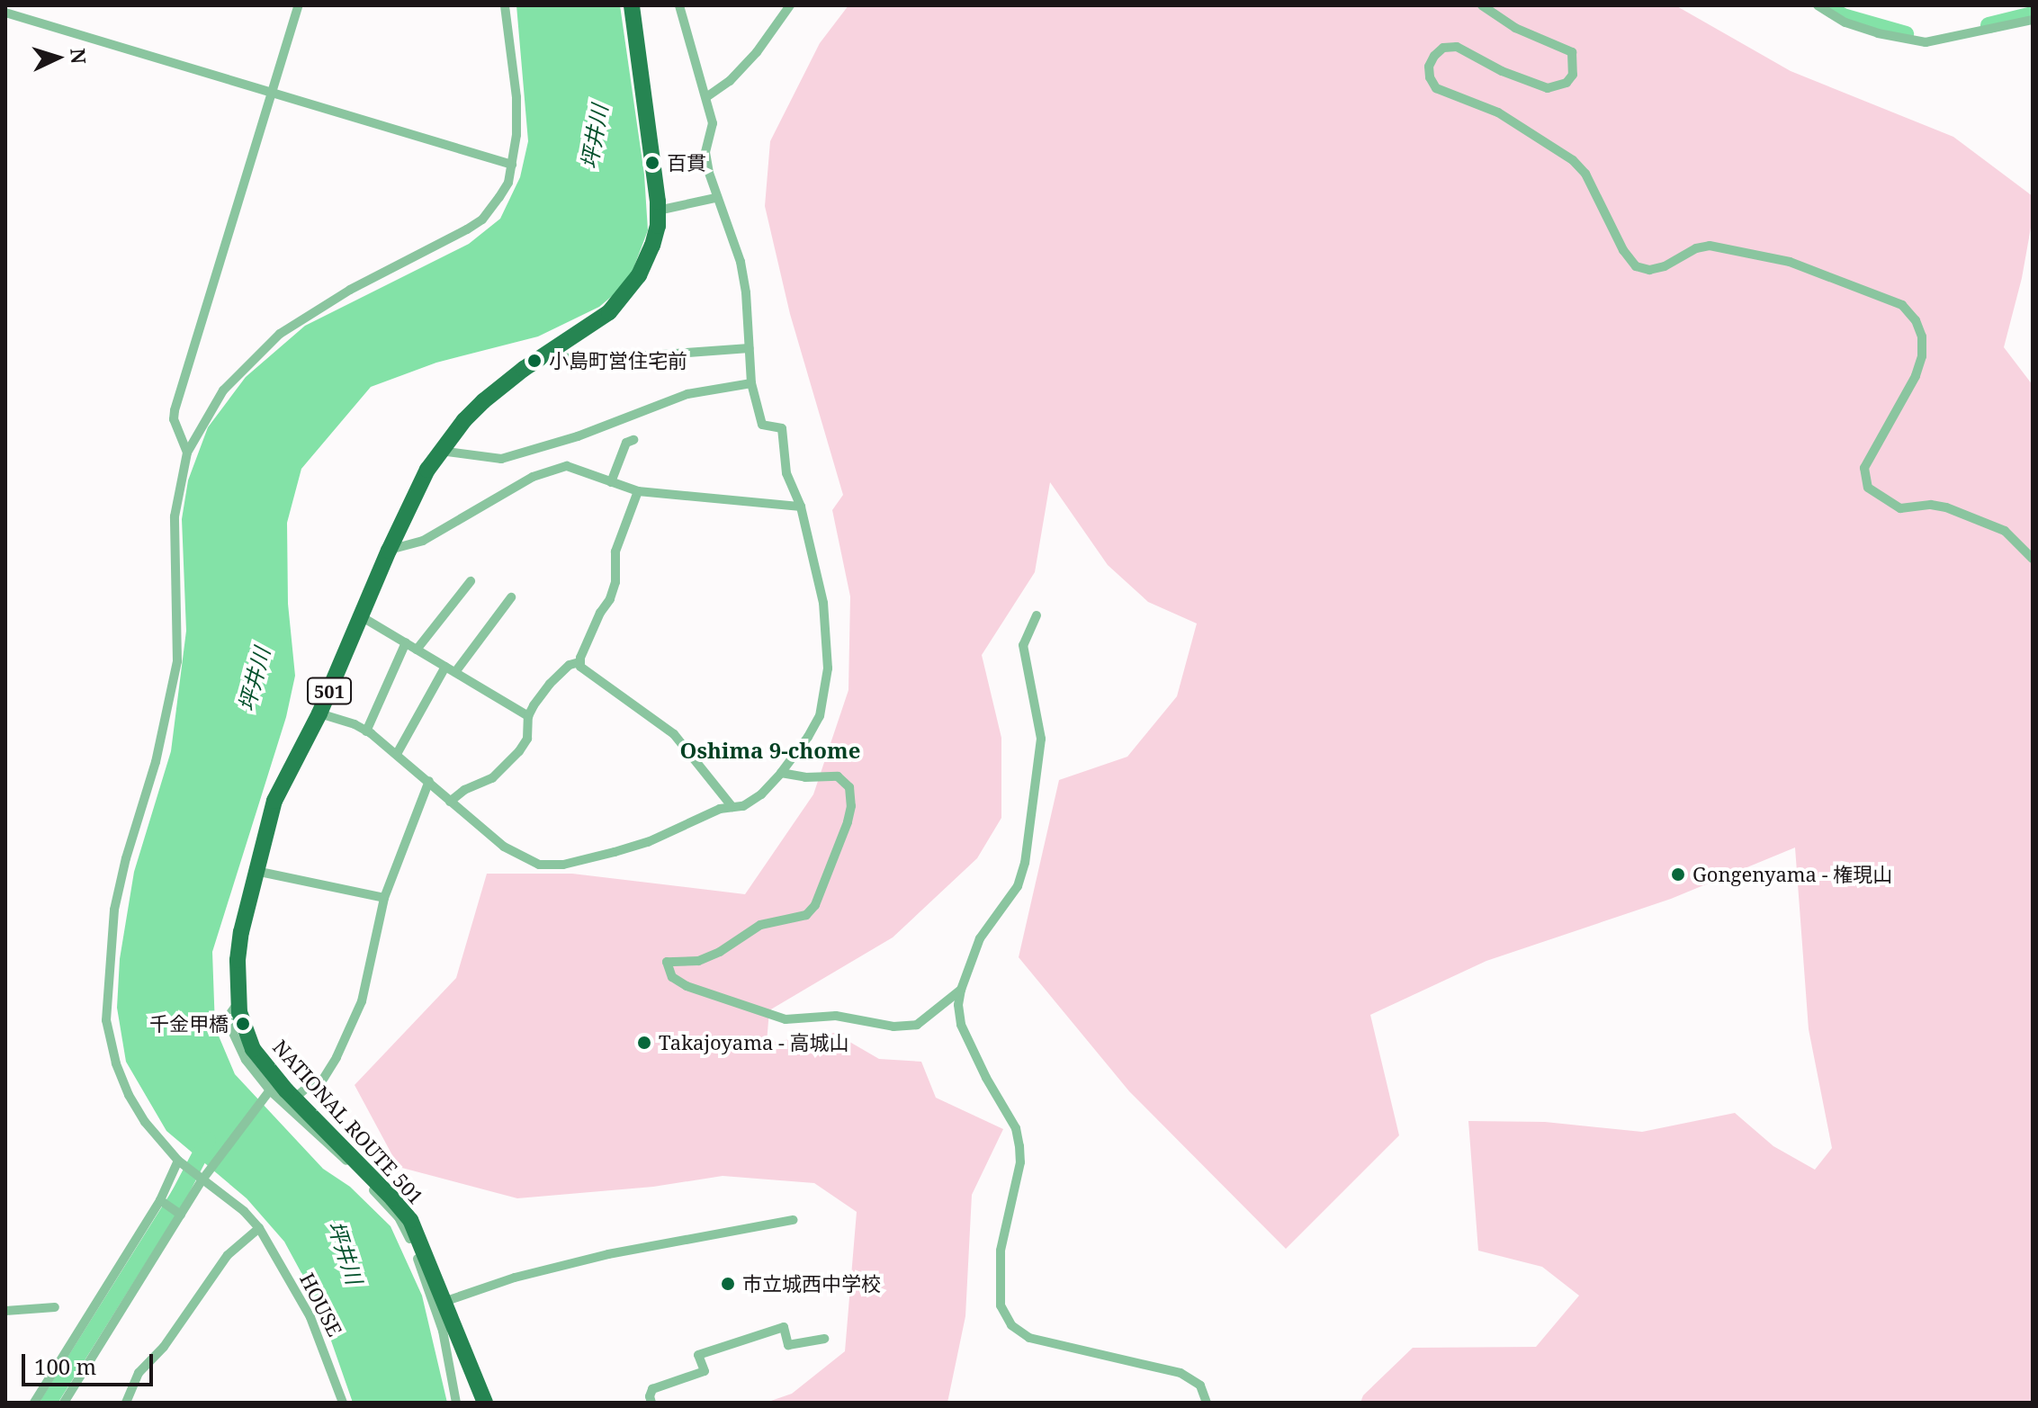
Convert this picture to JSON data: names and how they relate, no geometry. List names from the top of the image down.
{
  "streets": {
    "highway": ["501", "NATIONAL ROUTE 501"],
    "street": ["HOUSE"]
  },
  "districts": ["Oshima 9-chome"],
  "water": ["坪井川"],
  "places": [
    "百貫",
    "小島町営住宅前",
    "Gongenyama - 権現山",
    "千金甲橋",
    "Takajoyama - 高城山",
    "市立城西中学校"
  ],
  "scale_bar": "100 m",
  "north": "right"
}
